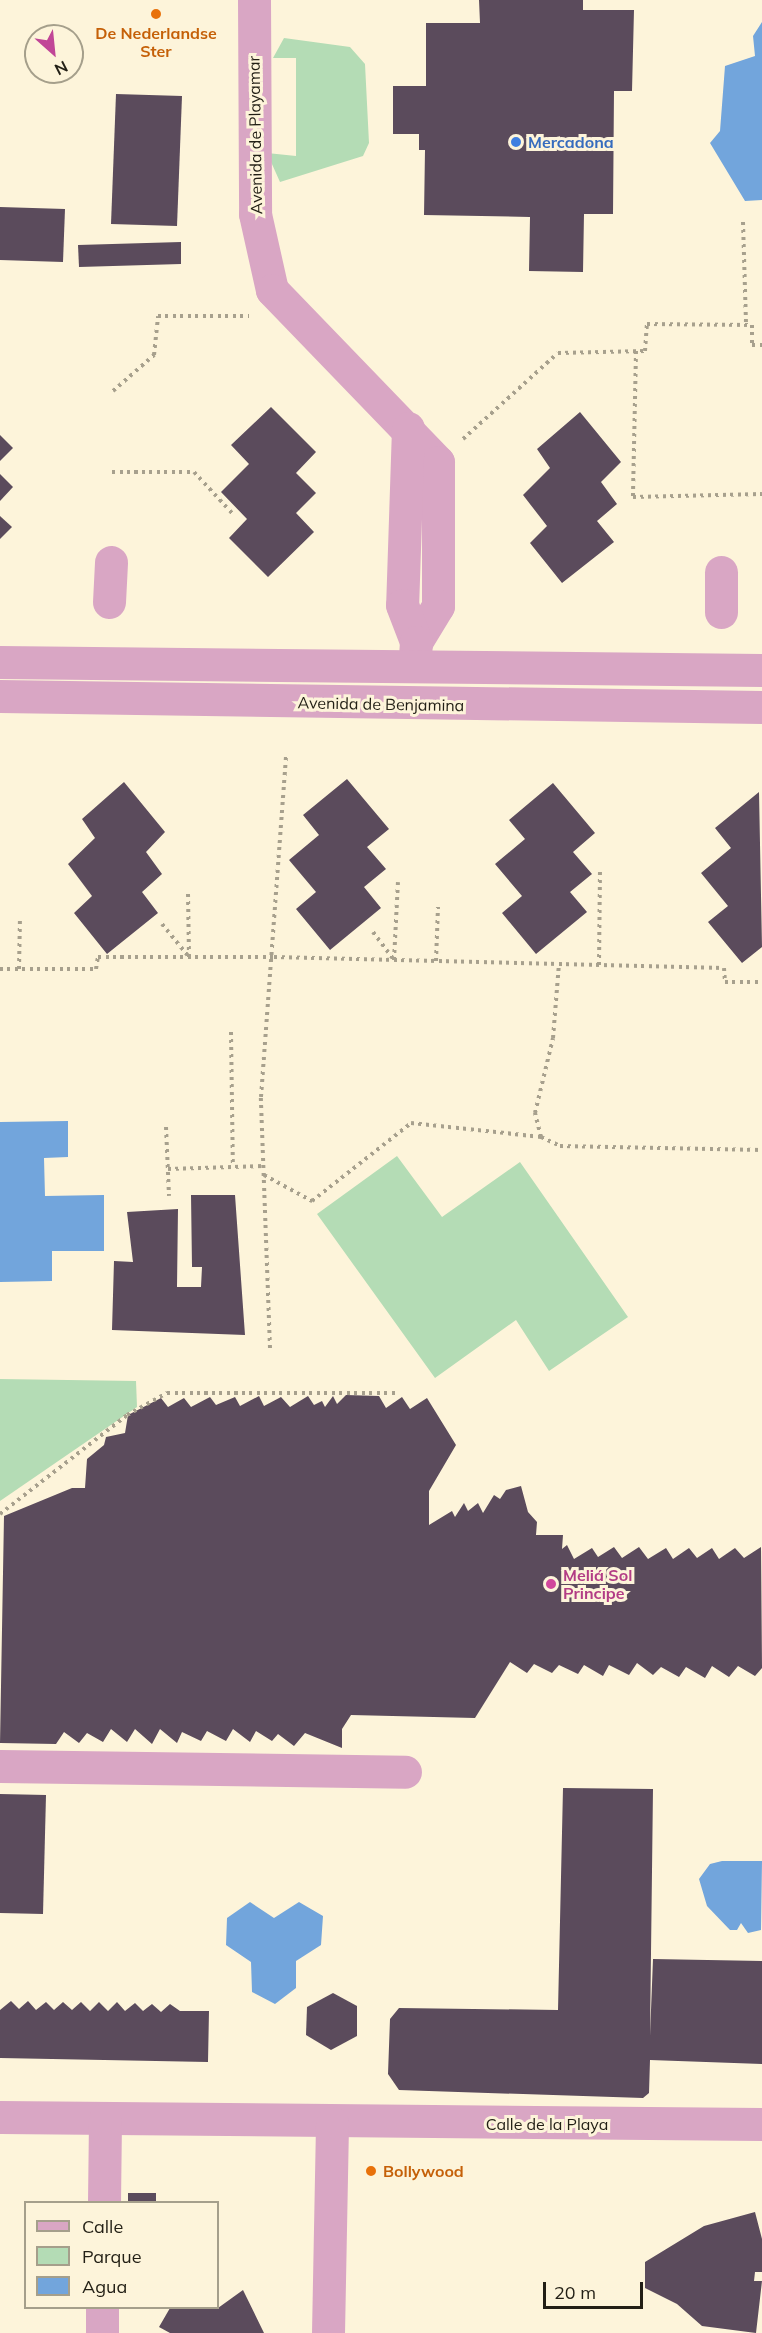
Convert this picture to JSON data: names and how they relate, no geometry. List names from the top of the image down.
{
  "streets": {
    "street": ["Avenida de Playamar", "Avenida de Benjamina", "Calle de la Playa"]
  },
  "places": [
    "De Nederlandse Ster",
    "Mercadona",
    "Meliá Sol Principe",
    "Bollywood"
  ],
  "legend": ["Calle", "Parque", "Agua"],
  "scale_bar": "20 m",
  "north": "bottom right"
}
